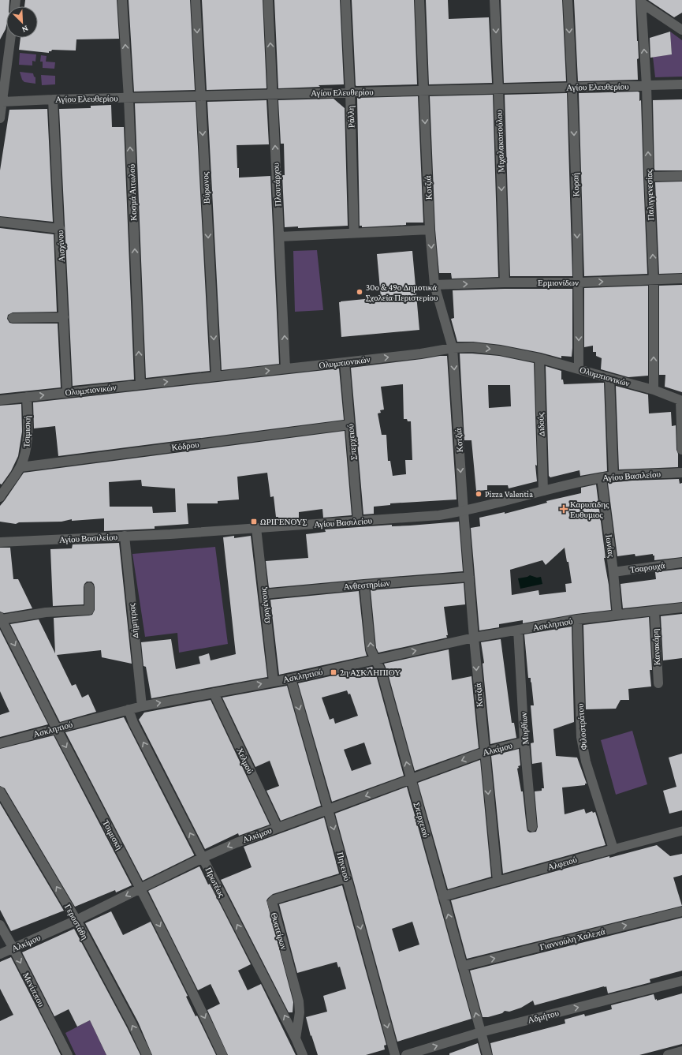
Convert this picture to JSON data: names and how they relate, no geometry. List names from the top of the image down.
{
  "streets": {
    "street": [
      "Αγίου Ελευθερίου",
      "Ράλλη",
      "Μιχαλακοπούλου",
      "Πλουτάρχου",
      "Κοραή",
      "Βύρωνος",
      "Κοτζιά",
      "Κοσμά Αιτωλού",
      "Παλιγγενεσίας",
      "Αισχίνου",
      "Ερμιονίδων",
      "Ολυμπιονικών",
      "Διδούς",
      "Τσιμισκή",
      "Σπερχειού",
      "Κόδρου",
      "Αγίου Βασιλείου",
      "Ιωνίας",
      "Τσαρουχά",
      "Ανθεστηρίων",
      "Ωριγένους",
      "Δήμητρας",
      "Ασκληπιού",
      "Κανακάρη",
      "Φιλοστράτου",
      "Μυρθίων",
      "Αλκίμου",
      "Χελμού",
      "Αλφειού",
      "Πηνειού",
      "Πρωτέως",
      "Γεροστάθη",
      "Θυατείρων",
      "Γιαννούλη Χαλεπά",
      "Μενίππου",
      "Αδμήτου"
    ]
  },
  "crossings": [
    ["Αγίου Ελευθερίου", "Ράλλη"],
    ["Αγίου Ελευθερίου", "Μιχαλακοπούλου"],
    ["Αγίου Ελευθερίου", "Πλουτάρχου"],
    ["Αγίου Ελευθερίου", "Κοραή"],
    ["Αγίου Ελευθερίου", "Βύρωνος"],
    ["Αγίου Ελευθερίου", "Κοτζιά"],
    ["Αγίου Ελευθερίου", "Κοσμά Αιτωλού"],
    ["Αγίου Ελευθερίου", "Παλιγγενεσίας"],
    ["Αγίου Ελευθερίου", "Αισχίνου"],
    ["Μιχαλακοπούλου", "Ερμιονίδων"],
    ["Πλουτάρχου", "Ολυμπιονικών"],
    ["Κοραή", "Ερμιονίδων"],
    ["Κοραή", "Ολυμπιονικών"],
    ["Βύρωνος", "Ολυμπιονικών"],
    ["Κοτζιά", "Ερμιονίδων"],
    ["Κοτζιά", "Ολυμπιονικών"],
    ["Κοτζιά", "Αγίου Βασιλείου"],
    ["Κοτζιά", "Ανθεστηρίων"],
    ["Κοτζιά", "Ασκληπιού"],
    ["Κοτζιά", "Αλκίμου"],
    ["Κοτζιά", "Αλφειού"],
    ["Κοσμά Αιτωλού", "Ολυμπιονικών"],
    ["Παλιγγενεσίας", "Ερμιονίδων"],
    ["Παλιγγενεσίας", "Ολυμπιονικών"],
    ["Αισχίνου", "Ολυμπιονικών"],
    ["Ολυμπιονικών", "Διδούς"],
    ["Ολυμπιονικών", "Τσιμισκή"],
    ["Ολυμπιονικών", "Σπερχειού"],
    ["Διδούς", "Αγίου Βασιλείου"],
    ["Τσιμισκή", "Κόδρου"],
    ["Τσιμισκή", "Ασκληπιού"],
    ["Τσιμισκή", "Αλκίμου"],
    ["Σπερχειού", "Κόδρου"],
    ["Σπερχειού", "Αγίου Βασιλείου"],
    ["Σπερχειού", "Ανθεστηρίων"],
    ["Σπερχειού", "Ασκληπιού"],
    ["Σπερχειού", "Αλκίμου"],
    ["Σπερχειού", "Αλφειού"],
    ["Σπερχειού", "Γιαννούλη Χαλεπά"],
    ["Σπερχειού", "Αδμήτου"],
    ["Αγίου Βασιλείου", "Ιωνίας"],
    ["Αγίου Βασιλείου", "Ωριγένους"],
    ["Αγίου Βασιλείου", "Δήμητρας"],
    ["Ιωνίας", "Τσαρουχά"],
    ["Ιωνίας", "Ασκληπιού"],
    ["Ανθεστηρίων", "Ωριγένους"],
    ["Ωριγένους", "Ασκληπιού"],
    ["Δήμητρας", "Ασκληπιού"],
    ["Ασκληπιού", "Κανακάρη"],
    ["Ασκληπιού", "Φιλοστράτου"],
    ["Ασκληπιού", "Μυρθίων"],
    ["Ασκληπιού", "Χελμού"],
    ["Ασκληπιού", "Πηνειού"],
    ["Ασκληπιού", "Πρωτέως"],
    ["Φιλοστράτου", "Αλφειού"],
    ["Μυρθίων", "Αλκίμου"],
    ["Αλκίμου", "Χελμού"],
    ["Αλκίμου", "Πηνειού"],
    ["Αλκίμου", "Πρωτέως"],
    ["Αλκίμου", "Γεροστάθη"],
    ["Αλκίμου", "Μενίππου"],
    ["Πηνειού", "Θυατείρων"],
    ["Πρωτέως", "Θυατείρων"]
  ],
  "one_way": [
    "Μιχαλακοπούλου",
    "Πλουτάρχου",
    "Κοραή",
    "Βύρωνος",
    "Κοτζιά",
    "Κοσμά Αιτωλού",
    "Παλιγγενεσίας",
    "Ερμιονίδων",
    "Ολυμπιονικών",
    "Τσιμισκή",
    "Σπερχειού",
    "Αλκίμου",
    "Πηνειού",
    "Πρωτέως",
    "Γεροστάθη",
    "Γιαννούλη Χαλεπά",
    "Μενίππου",
    "Αδμήτου"
  ],
  "places": {
    "other": ["30ο & 49ο Δημοτικά Σχολεία Περιστερίου", "Pizza Valentia"],
    "health": ["Καρυπιδης Ευθυμιος"],
    "transit": ["ΩΡΙΓΕΝΟΥΣ", "2η ΑΣΚΛΗΠΙΟΥ"]
  },
  "north": "bottom right"
}
